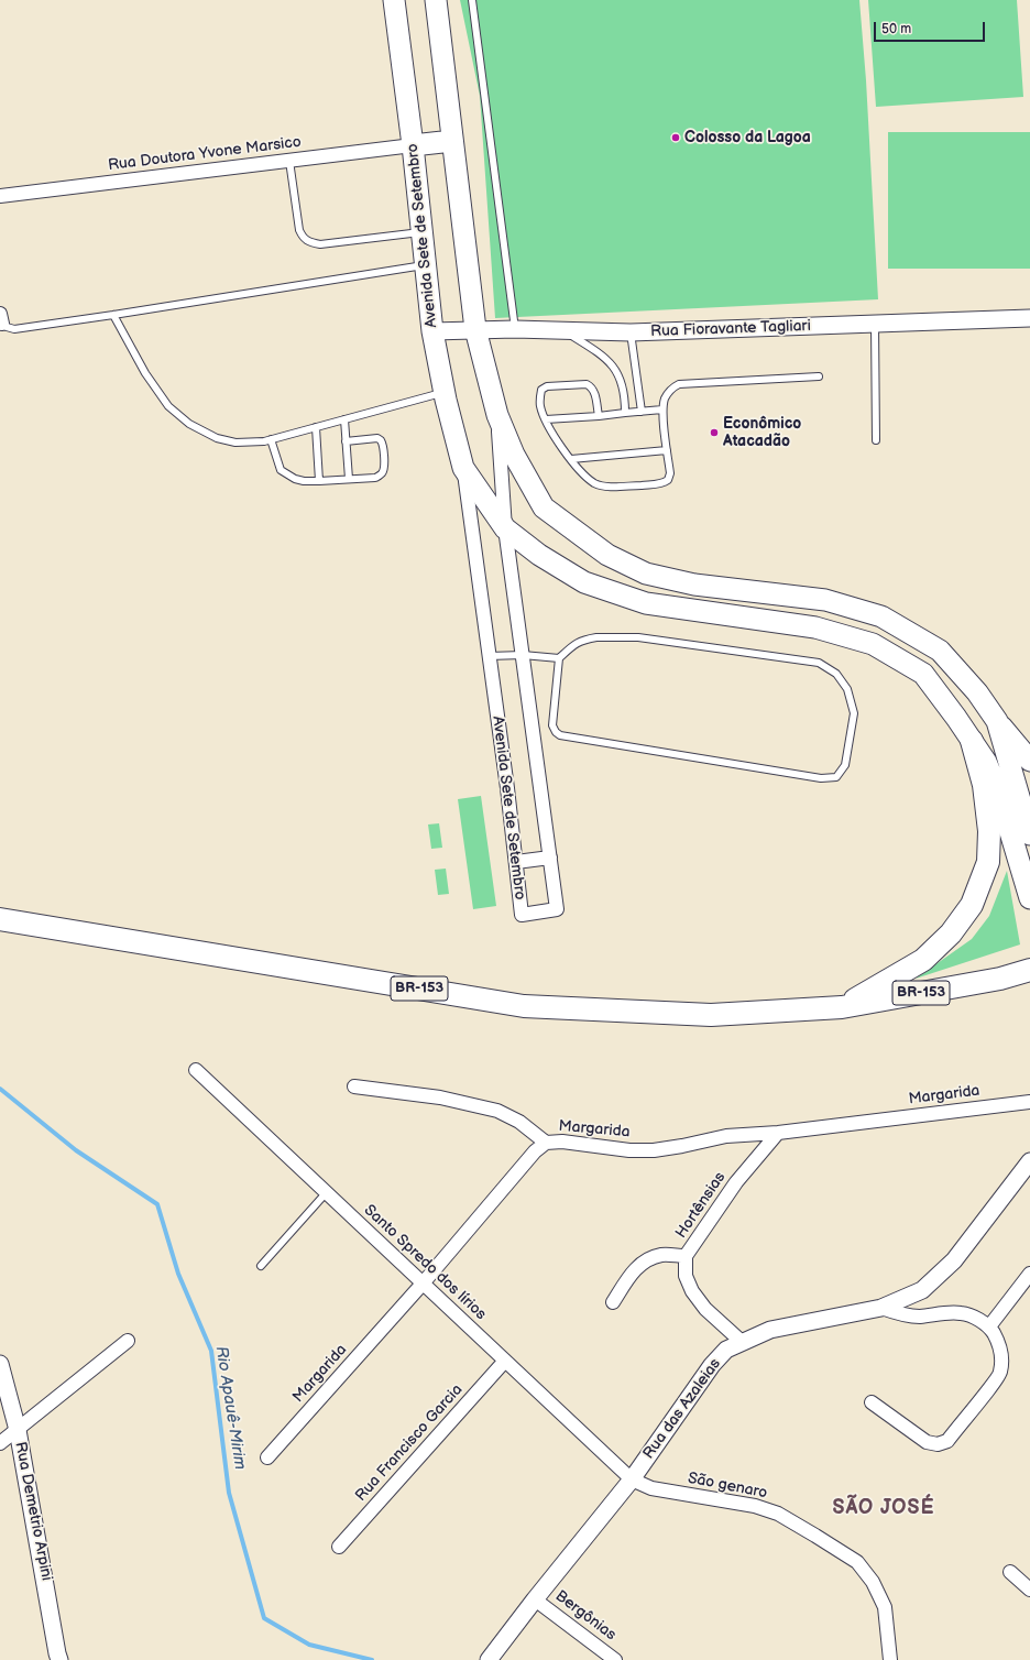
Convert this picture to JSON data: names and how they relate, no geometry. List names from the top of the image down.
{
  "streets": {
    "highway": ["BR-153"],
    "main road": ["Avenida Sete de Setembro"],
    "street": [
      "Rua Doutora Yvone Marsico",
      "Rua Fioravante Tagliari",
      "Margarida",
      "Hortênsias",
      "Santo Spredo dos lírios",
      "Rua das Azaleias",
      "Rua Francisco Garcia",
      "São genaro",
      "Rua Demetrio Arpini",
      "Bergônias"
    ]
  },
  "crossings": [
    ["Rua Doutora Yvone Marsico", "Avenida Sete de Setembro"],
    ["Avenida Sete de Setembro", "Rua Fioravante Tagliari"],
    ["Margarida", "Hortênsias"],
    ["Margarida", "Santo Spredo dos lírios"],
    ["Hortênsias", "Rua das Azaleias"],
    ["Santo Spredo dos lírios", "Rua das Azaleias"],
    ["Santo Spredo dos lírios", "Rua Francisco Garcia"],
    ["Santo Spredo dos lírios", "São genaro"],
    ["Rua das Azaleias", "São genaro"],
    ["Rua das Azaleias", "Bergônias"]
  ],
  "districts": ["SÃO JOSÉ"],
  "water": ["Rio Apauê-Mirim"],
  "places": ["Colosso da Lagoa", "Econômico Atacadão"],
  "scale_bar": "50 m"
}
